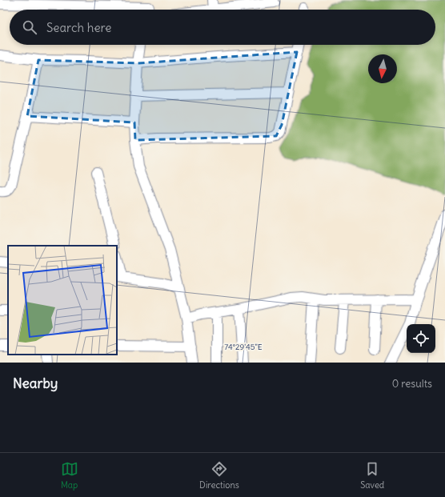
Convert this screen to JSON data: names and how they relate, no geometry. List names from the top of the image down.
{
  "north": "bottom",
  "page": {
    "search": "Search here",
    "heading": ["Nearby", "0 results"],
    "nav": ["Map", "Directions", "Saved"]
  },
  "coordinates": ["74°29'45\"E"]
}
